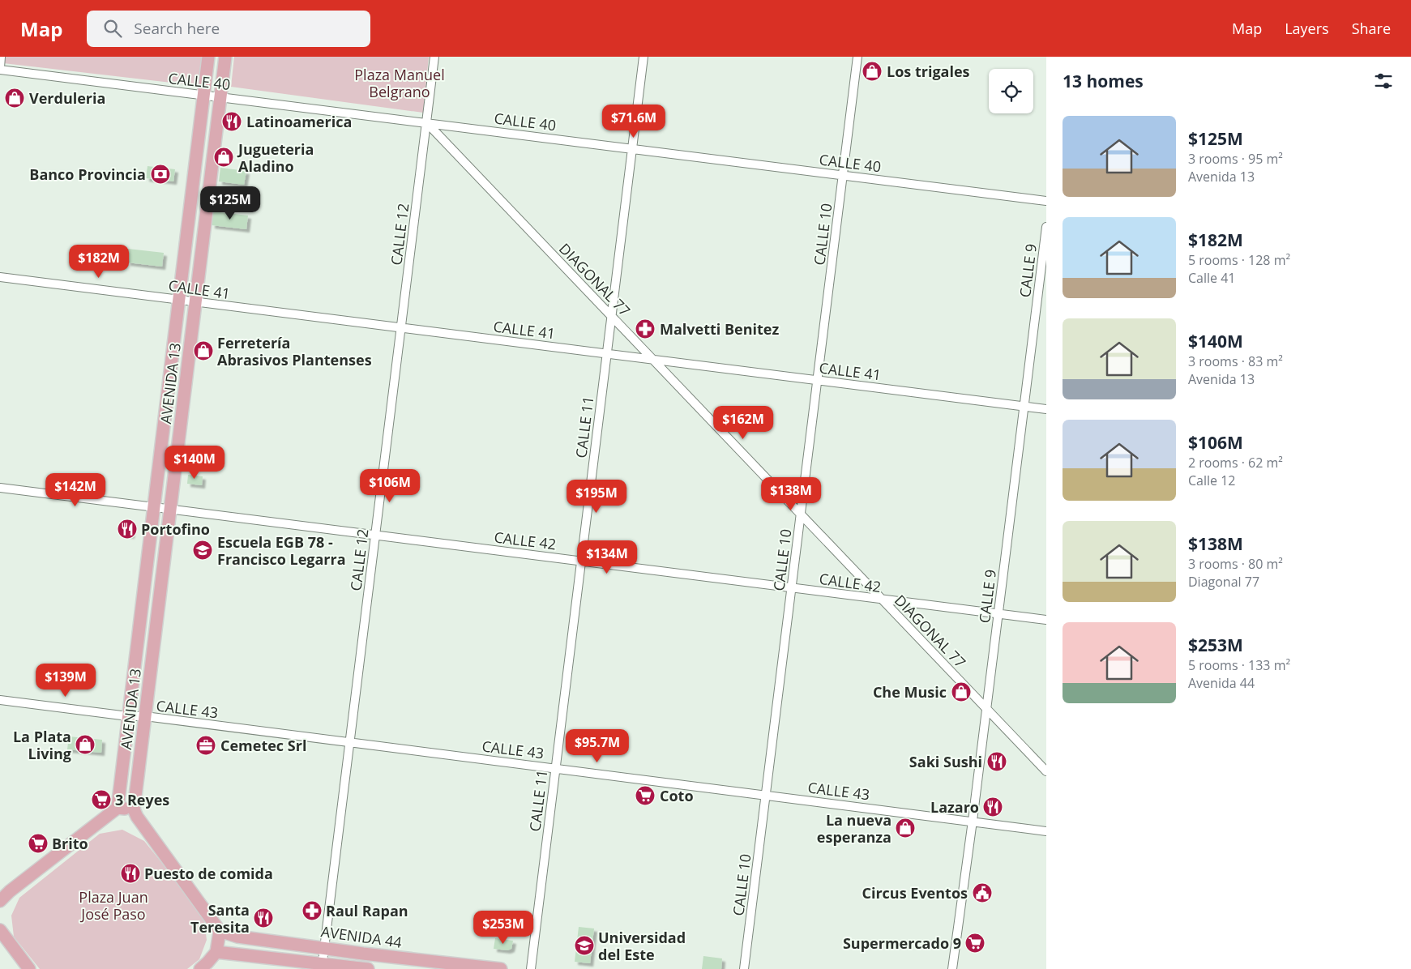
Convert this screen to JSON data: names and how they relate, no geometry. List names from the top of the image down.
{
  "streets": {
    "main road": ["AVENIDA 13", "AVENIDA 44"],
    "street": [
      "CALLE 40",
      "CALLE 12",
      "CALLE 10",
      "CALLE 9",
      "DIAGONAL 77",
      "CALLE 41",
      "CALLE 11",
      "CALLE 42",
      "CALLE 43"
    ]
  },
  "crossings": [
    ["CALLE 40", "CALLE 12"],
    ["CALLE 40", "CALLE 10"],
    ["CALLE 40", "DIAGONAL 77"],
    ["CALLE 40", "AVENIDA 13"],
    ["CALLE 40", "CALLE 11"],
    ["CALLE 12", "DIAGONAL 77"],
    ["CALLE 12", "CALLE 41"],
    ["CALLE 12", "CALLE 42"],
    ["CALLE 12", "CALLE 43"],
    ["CALLE 12", "AVENIDA 44"],
    ["CALLE 10", "DIAGONAL 77"],
    ["CALLE 10", "CALLE 41"],
    ["CALLE 10", "CALLE 42"],
    ["CALLE 10", "CALLE 43"],
    ["CALLE 9", "DIAGONAL 77"],
    ["CALLE 9", "CALLE 41"],
    ["CALLE 9", "CALLE 42"],
    ["CALLE 9", "CALLE 43"],
    ["DIAGONAL 77", "CALLE 41"],
    ["DIAGONAL 77", "CALLE 11"],
    ["DIAGONAL 77", "CALLE 42"],
    ["CALLE 41", "AVENIDA 13"],
    ["CALLE 41", "CALLE 11"],
    ["AVENIDA 13", "CALLE 42"],
    ["AVENIDA 13", "CALLE 43"],
    ["CALLE 11", "CALLE 42"],
    ["CALLE 11", "CALLE 43"]
  ],
  "parks": ["Plaza Manuel Belgrano", "Plaza Juan José Paso"],
  "places": {
    "shop": [
      "Los trigales",
      "Verduleria",
      "Jugueteria Aladino",
      "Ferretería Abrasivos Plantenses",
      "Che Music",
      "La Plata Living",
      "La nueva esperanza"
    ],
    "restaurant": [
      "Latinoamerica",
      "Portofino",
      "Saki Sushi",
      "Lazaro",
      "Puesto de comida",
      "Santa Teresita"
    ],
    "bank": ["Banco Provincia"],
    "pharmacy": ["Malvetti Benitez", "Raul Rapan"],
    "school or university": ["Escuela EGB 78 - Francisco Legarra", "Universidad del Este"],
    "office": ["Cemetec Srl"],
    "supermarket": [
      "Coto",
      "3 Reyes",
      "Brito",
      "Supermercado 9"
    ],
    "public building": ["Circus Eventos"]
  },
  "page": {
    "header": "Map",
    "search": "Search here",
    "nav": ["Map", "Layers", "Share"],
    "heading": "13 homes",
    "price": [
      "$71.6M",
      "$125M",
      "$182M",
      "$162M",
      "$140M",
      "$106M",
      "$142M",
      "$138M",
      "$195M",
      "$134M",
      "$139M",
      "$95.7M",
      "$253M"
    ],
    "list": [
      {
        "name": "$125M",
        "note": "3 rooms · 95 m² · Avenida 13"
      },
      {
        "name": "$182M",
        "note": "5 rooms · 128 m² · Calle 41"
      },
      {
        "name": "$140M",
        "note": "3 rooms · 83 m² · Avenida 13"
      },
      {
        "name": "$106M",
        "note": "2 rooms · 62 m² · Calle 12"
      },
      {
        "name": "$138M",
        "note": "3 rooms · 80 m² · Diagonal 77"
      },
      {
        "name": "$253M",
        "note": "5 rooms · 133 m² · Avenida 44"
      }
    ]
  }
}
